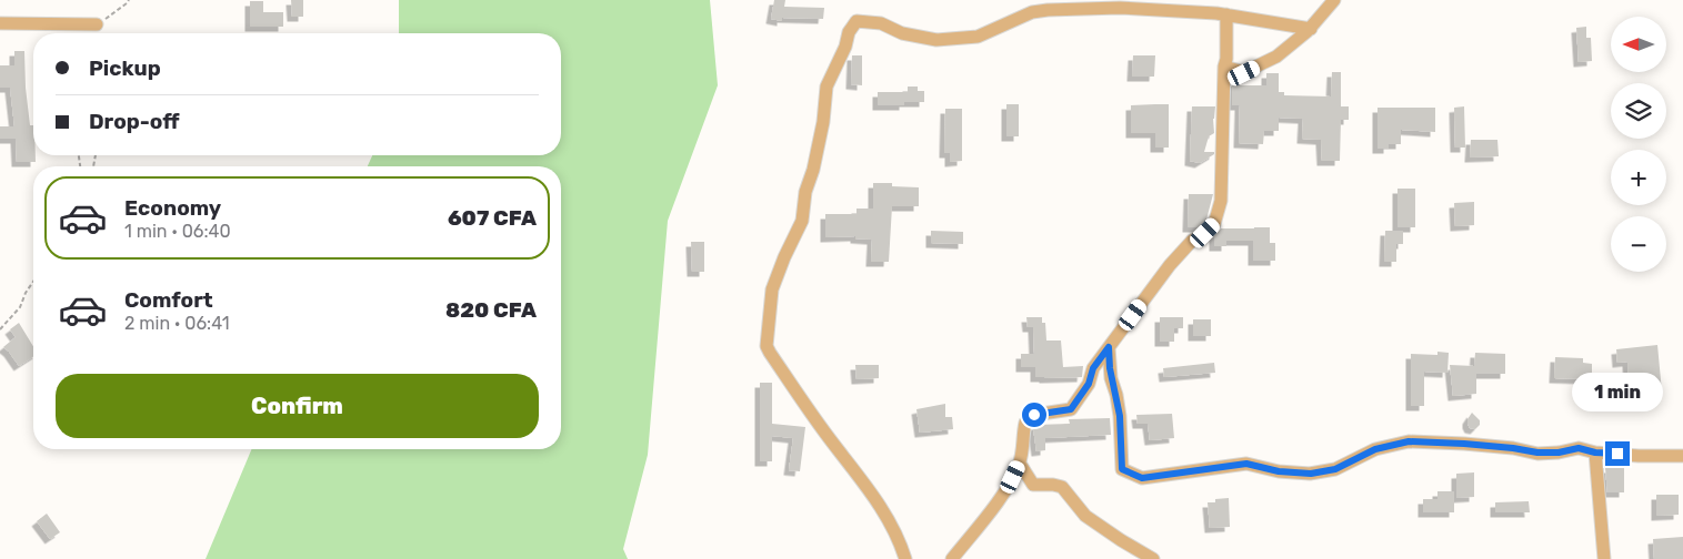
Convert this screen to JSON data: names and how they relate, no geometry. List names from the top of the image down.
{
  "north": "left",
  "page": {
    "map_buttons": ["+", "−"],
    "banner": ["Pickup", "Drop-off"],
    "list": [
      {
        "name": "Economy",
        "note": "1 min · 06:40",
        "value": "607 CFA"
      },
      {
        "name": "Comfort",
        "note": "2 min · 06:41",
        "value": "820 CFA"
      }
    ],
    "buttons": "Confirm",
    "bubble": "1 min"
  }
}
